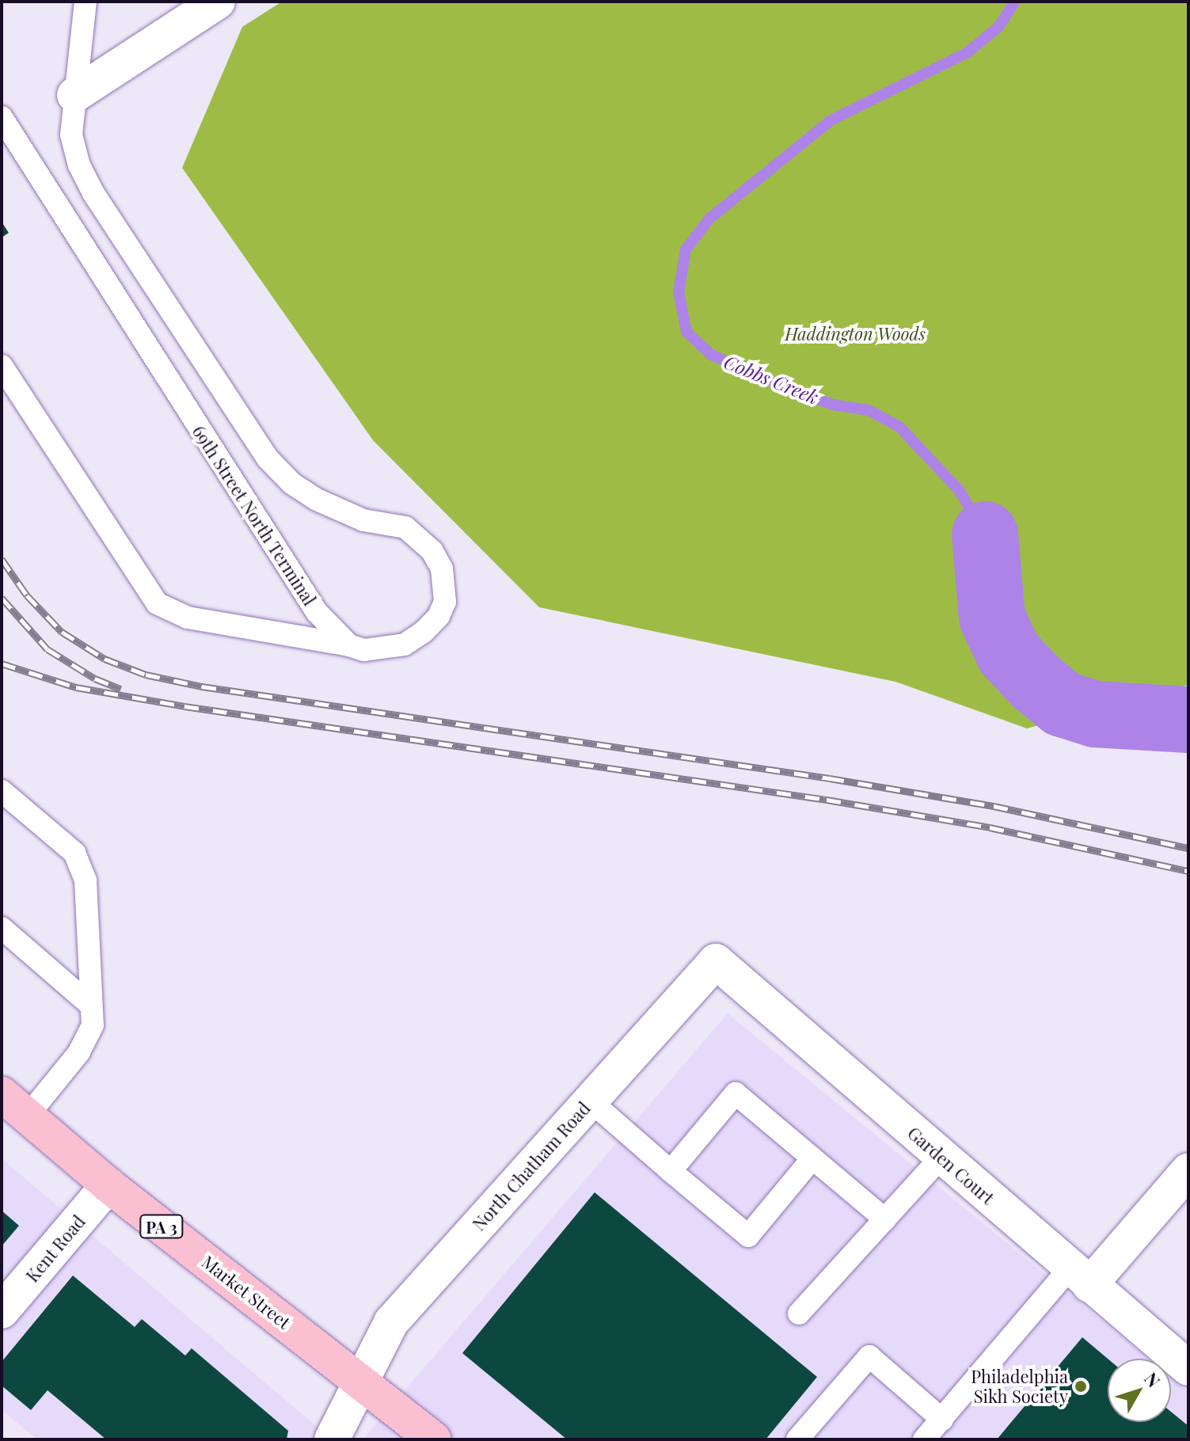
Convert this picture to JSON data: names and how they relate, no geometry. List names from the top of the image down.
{
  "streets": {
    "main road": ["PA 3", "Market Street"],
    "street": ["Garden Court", "North Chatham Road", "Kent Road"],
    "lane": ["69th Street North Terminal"]
  },
  "crossings": [
    ["Garden Court", "North Chatham Road"],
    ["North Chatham Road", "Market Street"],
    ["Kent Road", "Market Street"]
  ],
  "water": ["Cobbs Creek"],
  "parks": ["Haddington Woods"],
  "places": ["Philadelphia Sikh Society"],
  "north": "top right"
}
